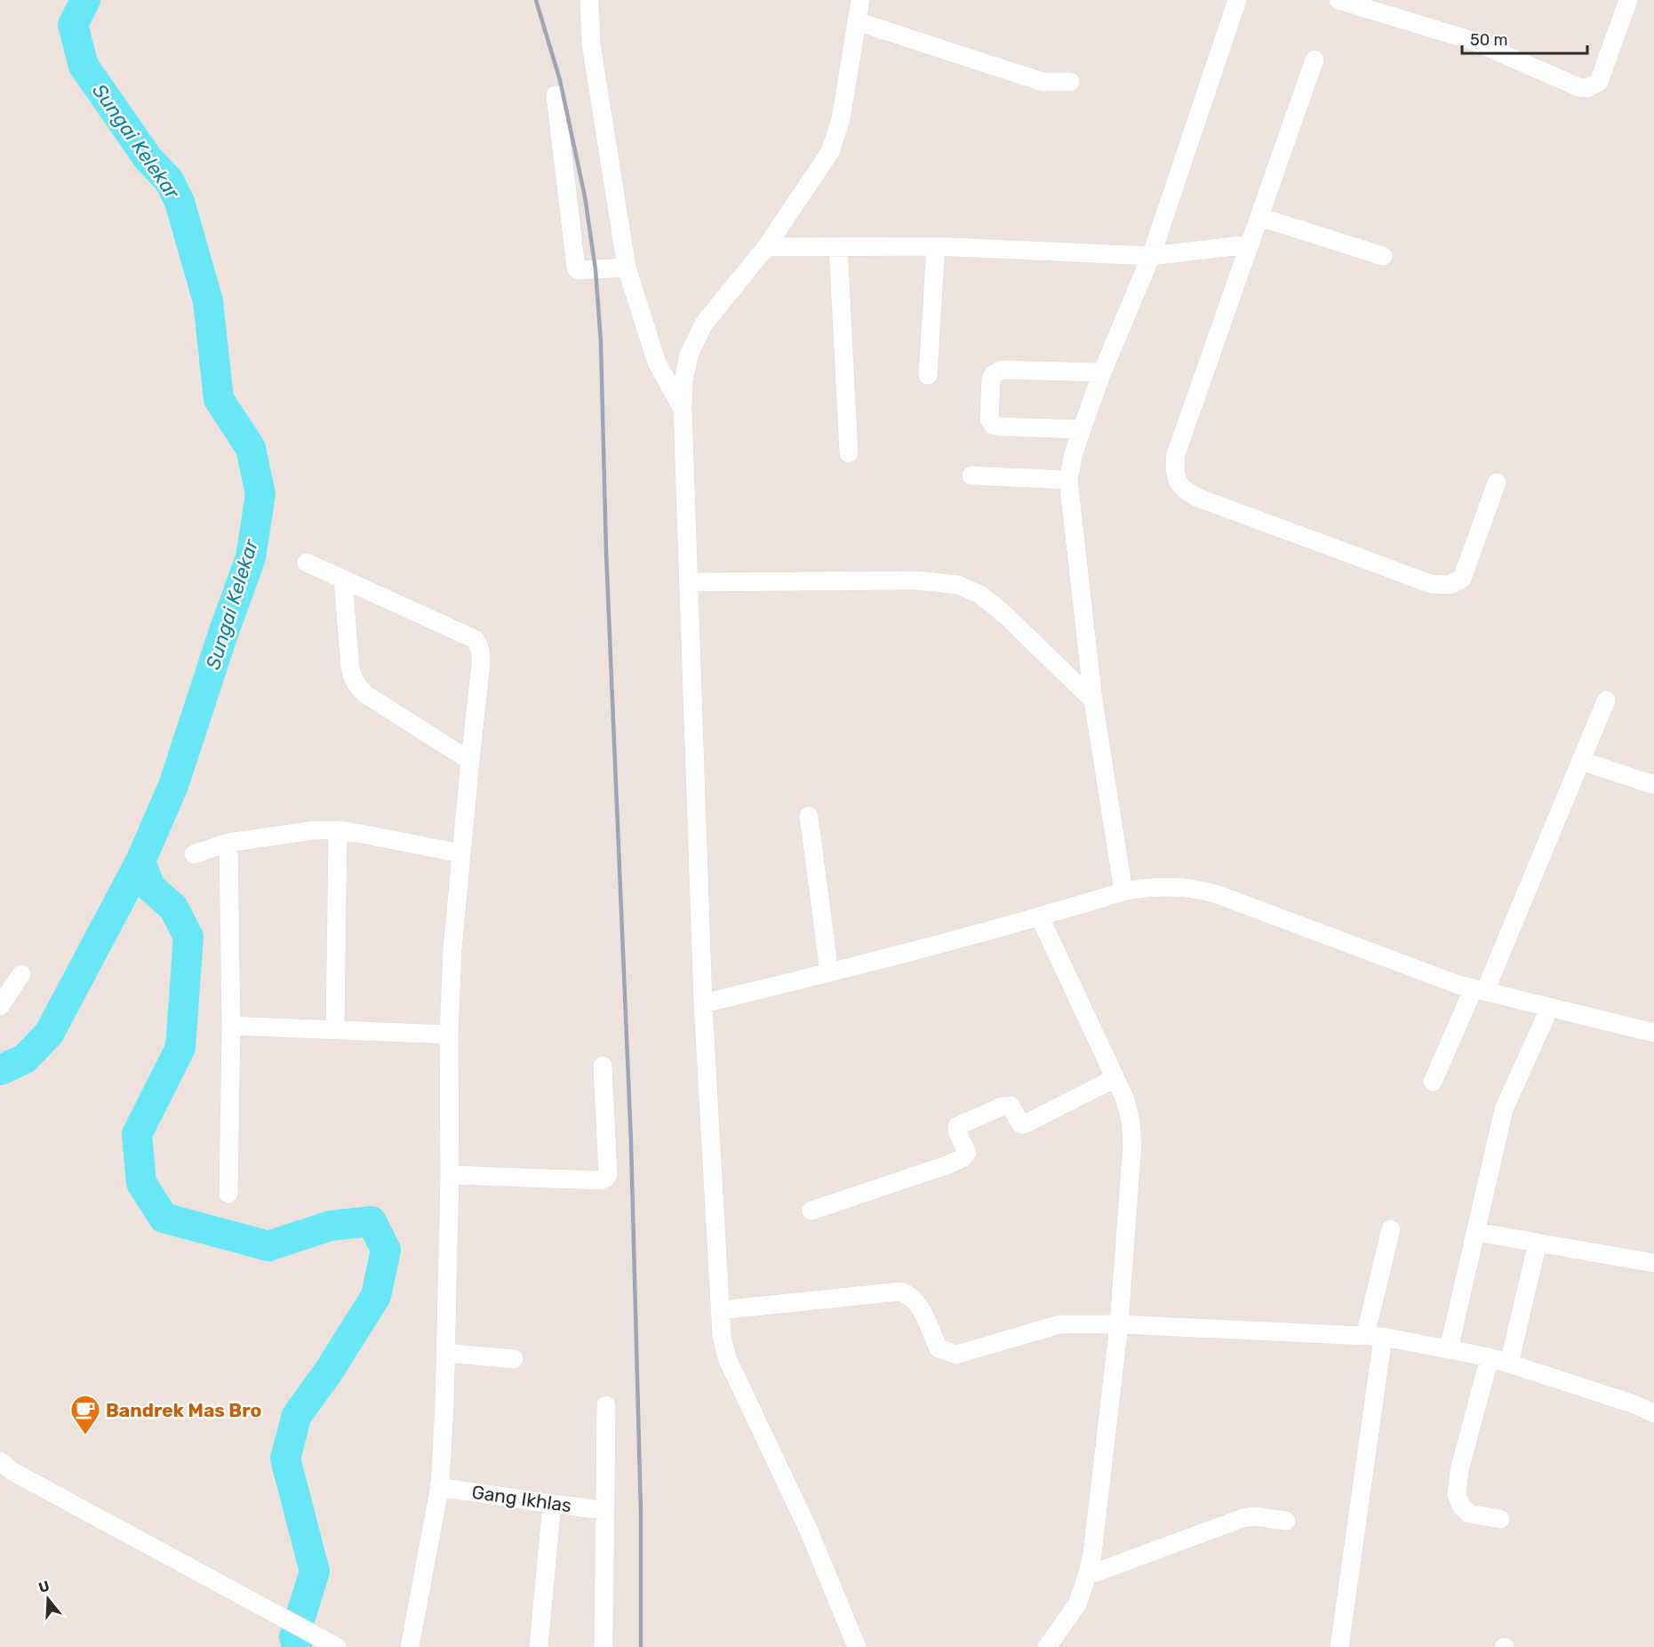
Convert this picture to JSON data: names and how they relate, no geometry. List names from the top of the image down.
{
  "streets": {
    "street": ["Gang Ikhlas"]
  },
  "water": ["Sungai Kelekar"],
  "places": {
    "cafe": ["Bandrek Mas Bro"]
  },
  "scale_bar": "50 m",
  "north": "top"
}
